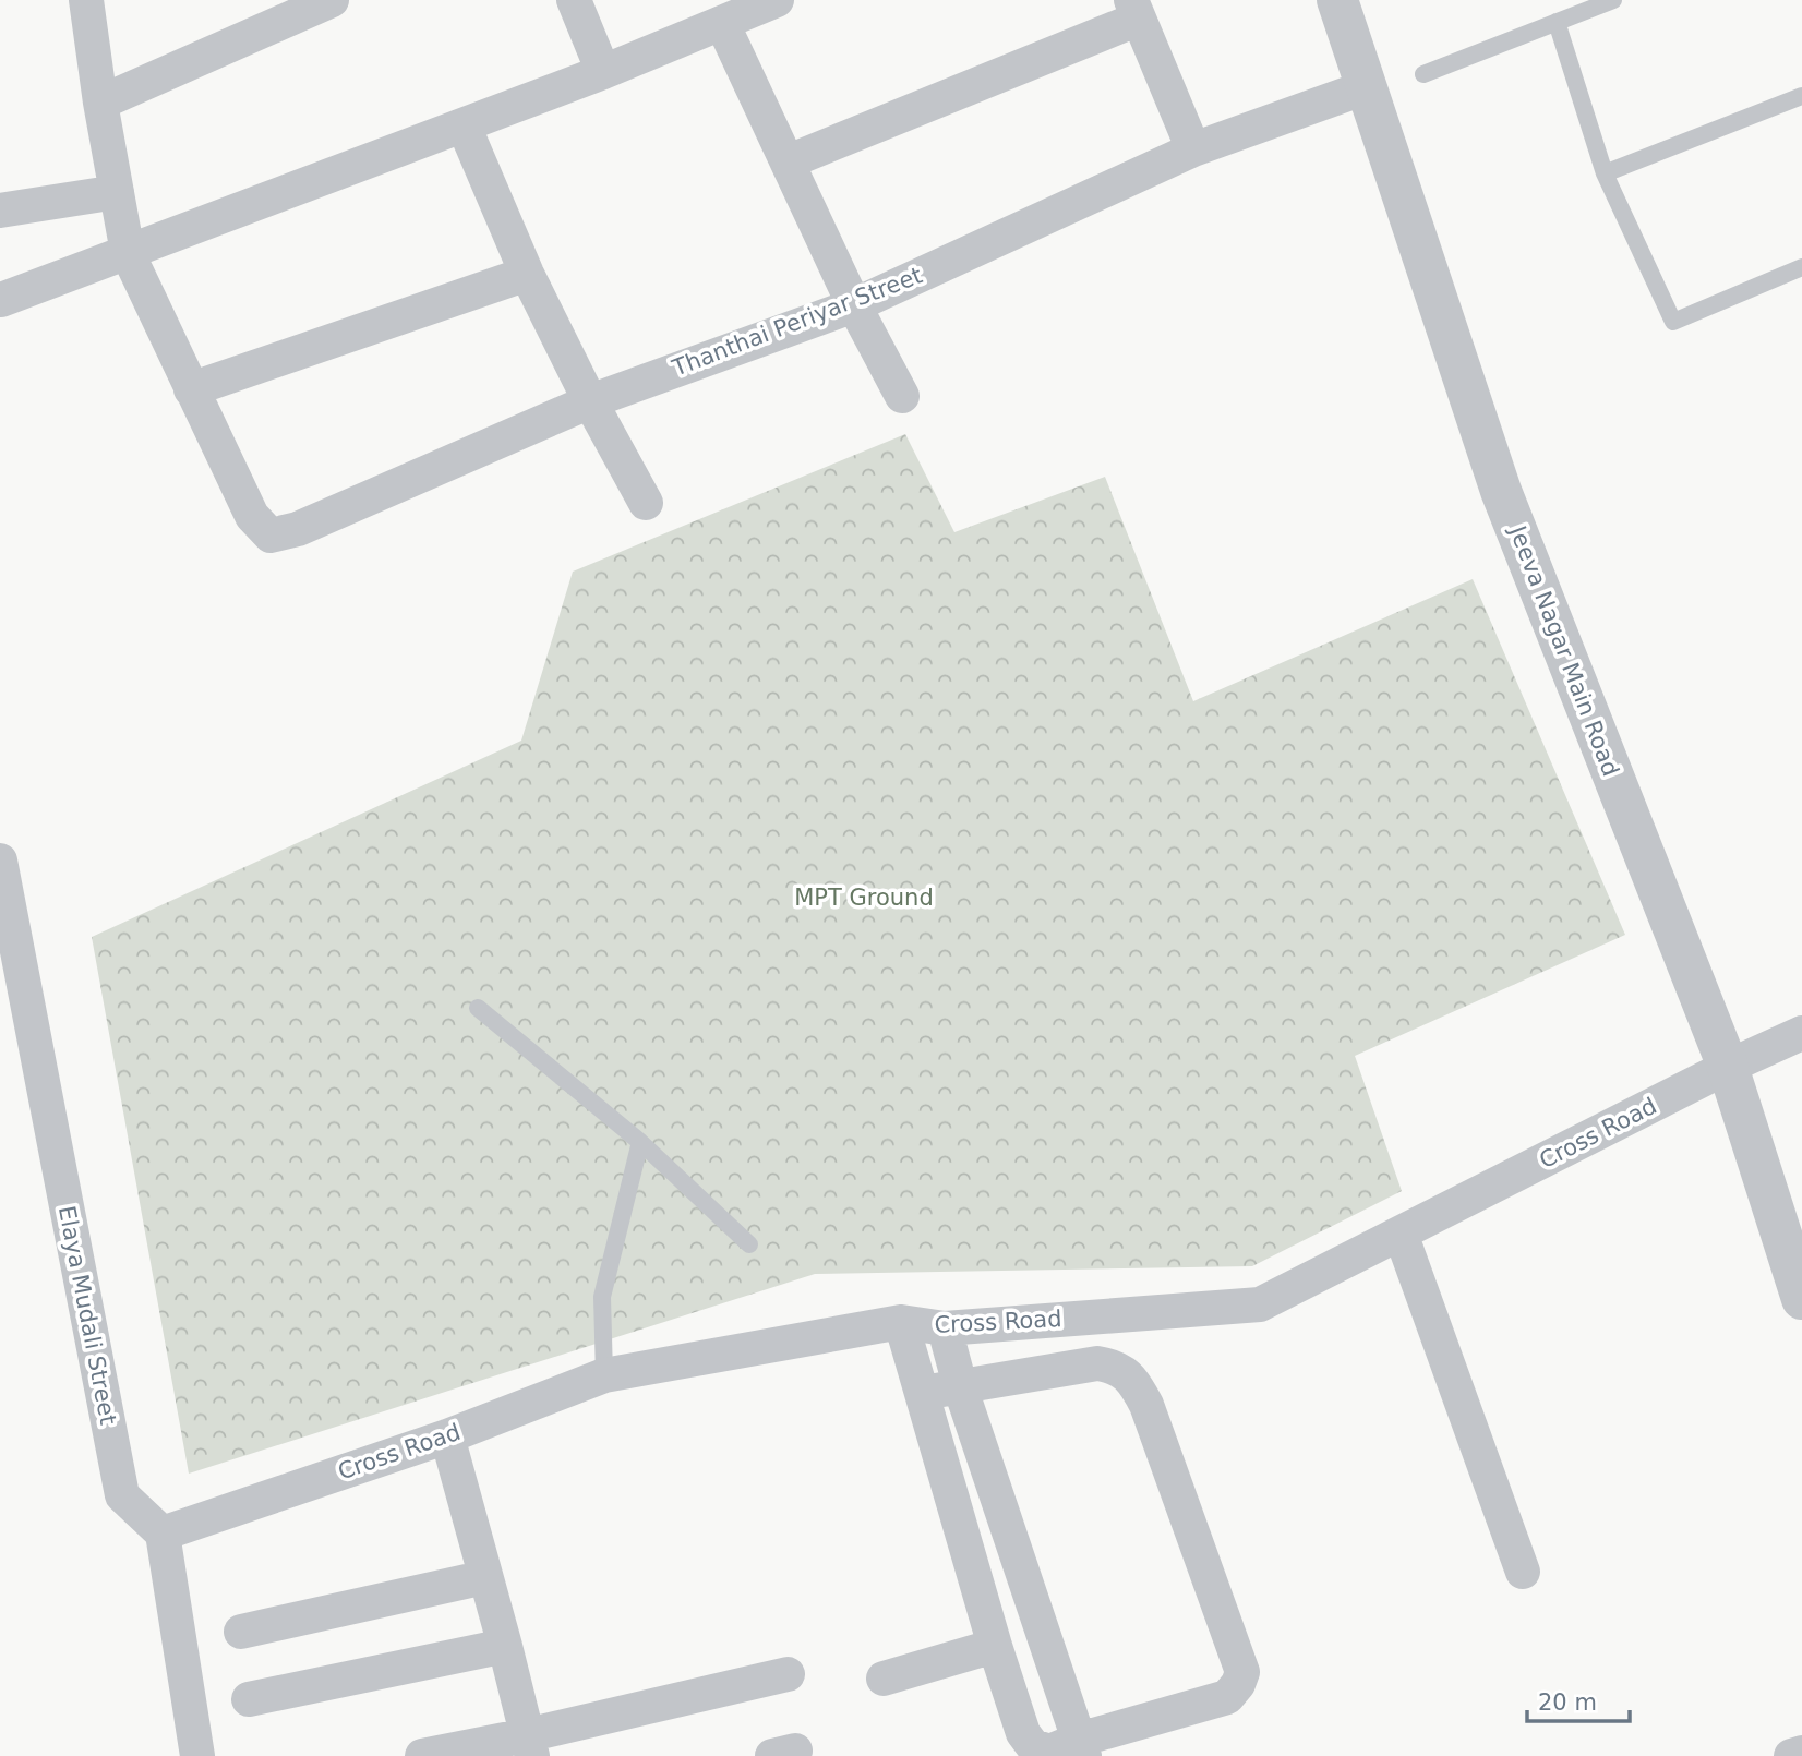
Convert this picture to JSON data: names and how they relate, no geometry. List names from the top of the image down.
{
  "streets": {
    "street": [
      "Thanthai Periyar Street",
      "Jeeva Nagar Main Road",
      "Cross Road",
      "Elaya Mudali Street"
    ]
  },
  "crossings": [
    ["Thanthai Periyar Street", "Jeeva Nagar Main Road"],
    ["Jeeva Nagar Main Road", "Cross Road"],
    ["Cross Road", "Elaya Mudali Street"]
  ],
  "parks": ["MPT Ground"],
  "scale_bar": "20 m"
}
